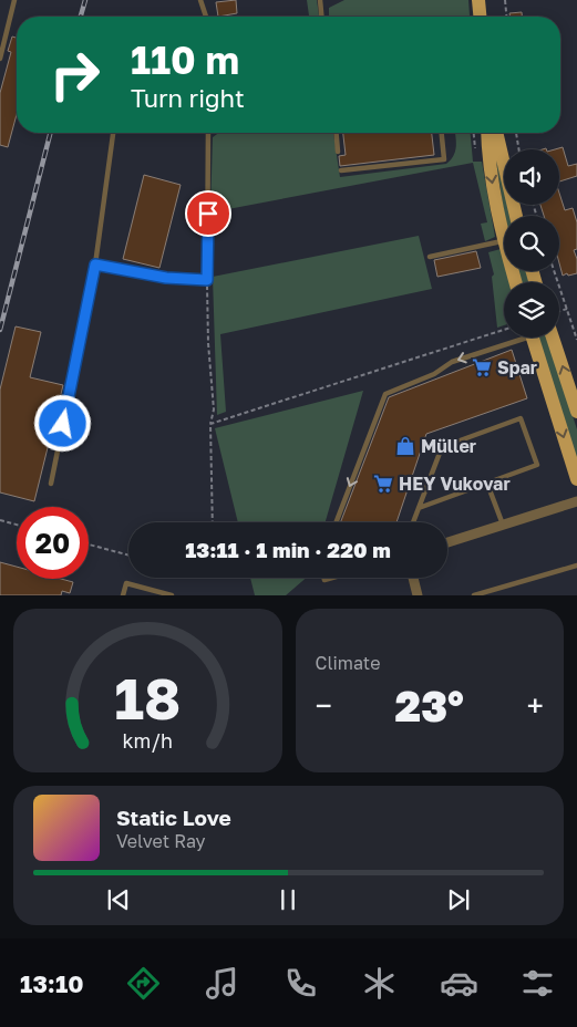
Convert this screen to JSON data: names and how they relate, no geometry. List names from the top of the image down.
{
  "places": {
    "supermarket": ["Spar", "HEY Vukovar"],
    "shop": ["Müller"]
  },
  "page": {
    "turn": ["110 m", "Turn right"],
    "limit": "20",
    "trip": "13:11 · 1 min · 220 m",
    "tile": "Climate",
    "heat": ["−", "23°", "+"],
    "song": ["Static Love", "Velvet Ray"],
    "tabs": "13:10",
    "gauge": ["18", "km/h"]
  }
}
